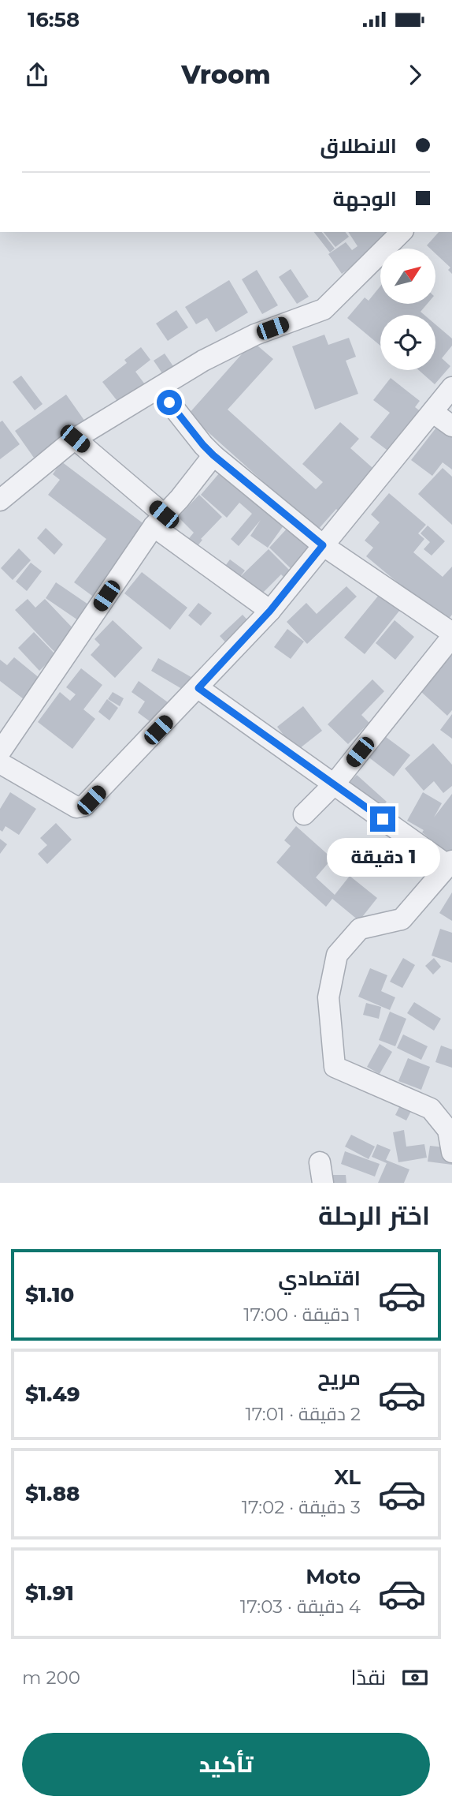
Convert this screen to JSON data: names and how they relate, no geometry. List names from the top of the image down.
{
  "north": "top right",
  "page": {
    "status": "16:58",
    "header": "Vroom",
    "banner": ["الانطلاق", "الوجهة"],
    "bubble": "1 دقيقة",
    "heading": "اختر الرحلة",
    "list": [
      {
        "name": "اقتصادي",
        "note": "1 دقيقة · 17:00",
        "value": "$1.10"
      },
      {
        "name": "مريح",
        "note": "2 دقيقة · 17:01",
        "value": "$1.49"
      },
      {
        "name": "XL",
        "note": "3 دقيقة · 17:02",
        "value": "$1.88"
      },
      {
        "name": "Moto",
        "note": "4 دقيقة · 17:03",
        "value": "$1.91"
      }
    ],
    "pay": ["نقدًا", "200 m"],
    "buttons": "تأكيد"
  }
}
